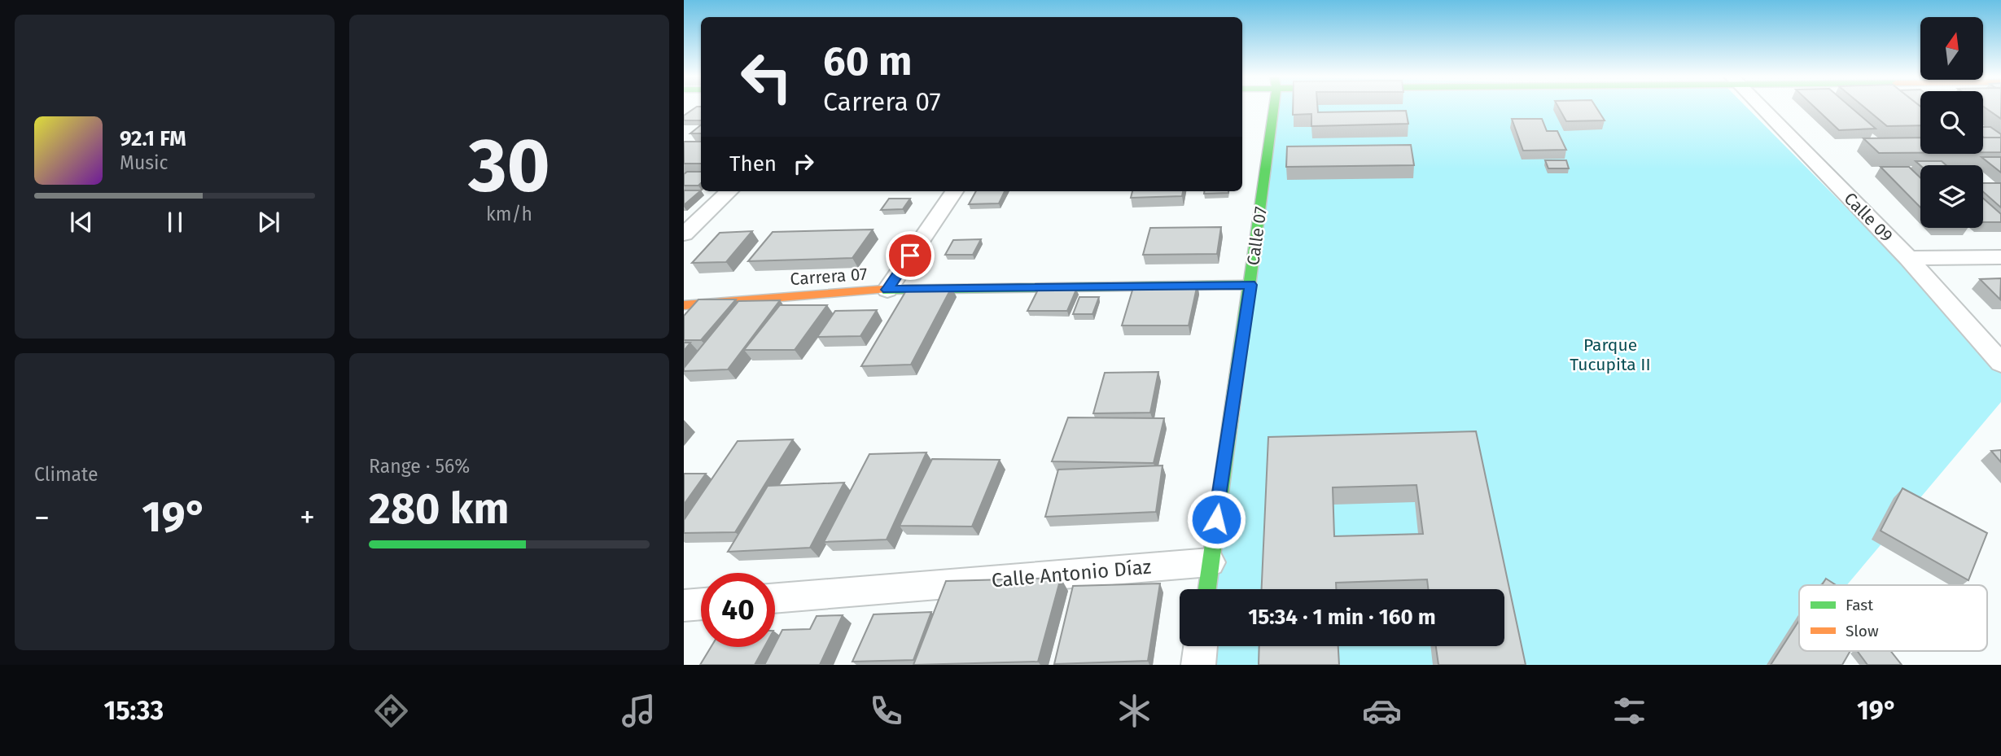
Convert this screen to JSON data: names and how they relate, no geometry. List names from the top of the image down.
{
  "streets": {
    "street": [
      "Calle 09",
      "Calle 07",
      "Carrera 07",
      "Calle Antonio Díaz"
    ]
  },
  "crossings": [
    ["Calle 07", "Carrera 07"],
    ["Calle 07", "Calle Antonio Díaz"]
  ],
  "parks": ["Parque Tucupita II"],
  "legend": ["Fast", "Slow"],
  "north": "top",
  "page": {
    "tile": [
      ["30", "km/h"],
      "Climate",
      ["Range · 56%", "280 km"]
    ],
    "turn": ["60 m", "Carrera 07"],
    "song": ["92.1 FM", "Music"],
    "then": "Then",
    "heat": ["−", "19°", "+"],
    "limit": "40",
    "trip": "15:34 · 1 min · 160 m",
    "tabs": ["15:33", "19°"]
  }
}
